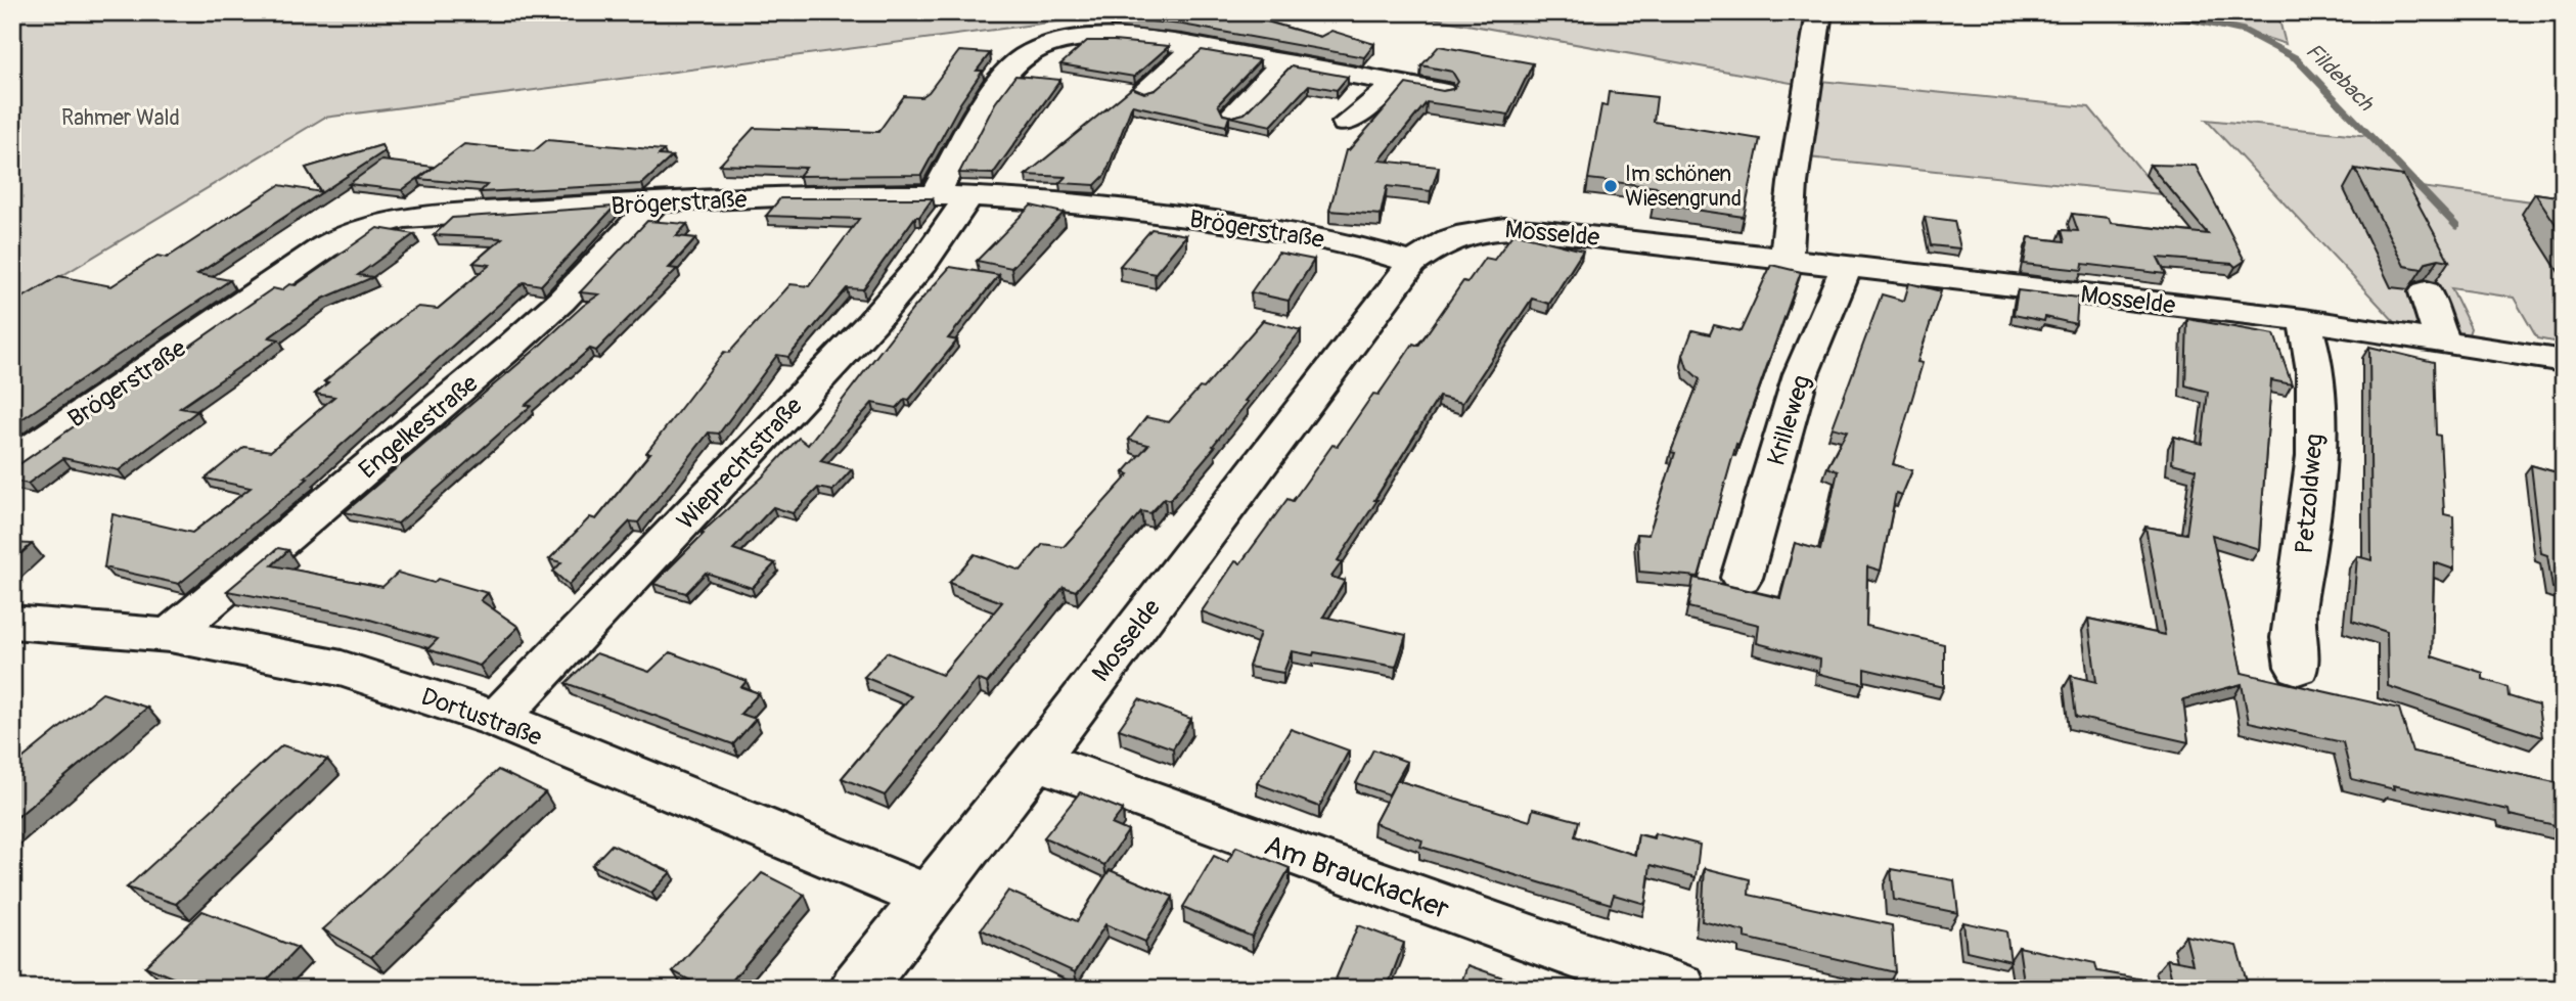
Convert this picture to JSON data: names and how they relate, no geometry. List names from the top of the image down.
{
  "streets": {
    "street": [
      "Brögerstraße",
      "Mosselde",
      "Krilleweg",
      "Engelkestraße",
      "Wieprechtstraße",
      "Petzoldweg",
      "Dortustraße",
      "Am Brauckacker"
    ]
  },
  "crossings": [
    ["Brögerstraße", "Mosselde"],
    ["Brögerstraße", "Engelkestraße"],
    ["Brögerstraße", "Wieprechtstraße"],
    ["Mosselde", "Krilleweg"],
    ["Mosselde", "Petzoldweg"],
    ["Mosselde", "Dortustraße"],
    ["Mosselde", "Am Brauckacker"],
    ["Engelkestraße", "Dortustraße"],
    ["Wieprechtstraße", "Dortustraße"]
  ],
  "water": ["Fildebach"],
  "parks": ["Rahmer Wald"],
  "places": ["Im schönen Wiesengrund"]
}
